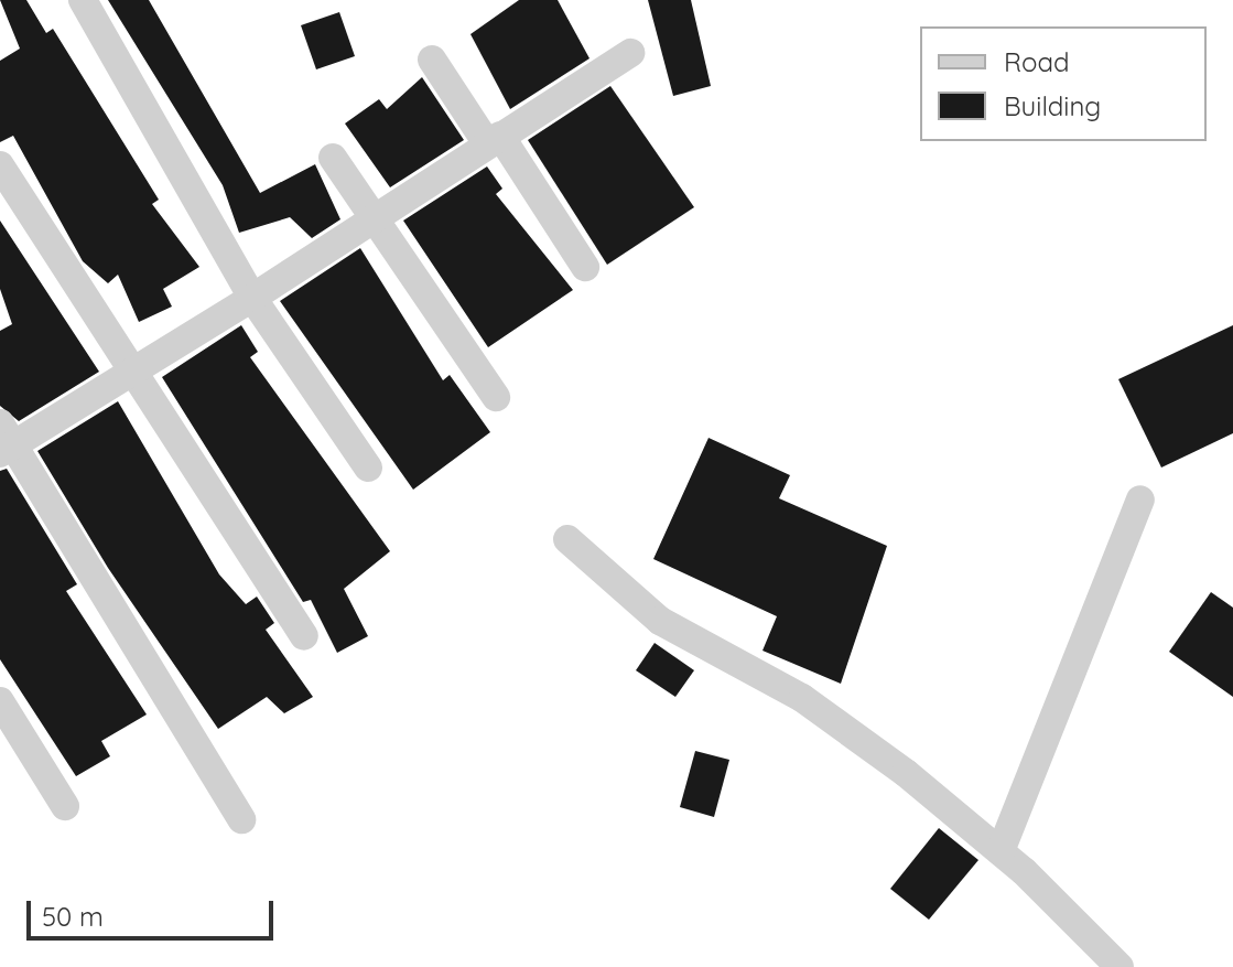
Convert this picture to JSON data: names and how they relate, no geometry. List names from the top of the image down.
{
  "legend": ["Road", "Building"],
  "scale_bar": "50 m"
}
